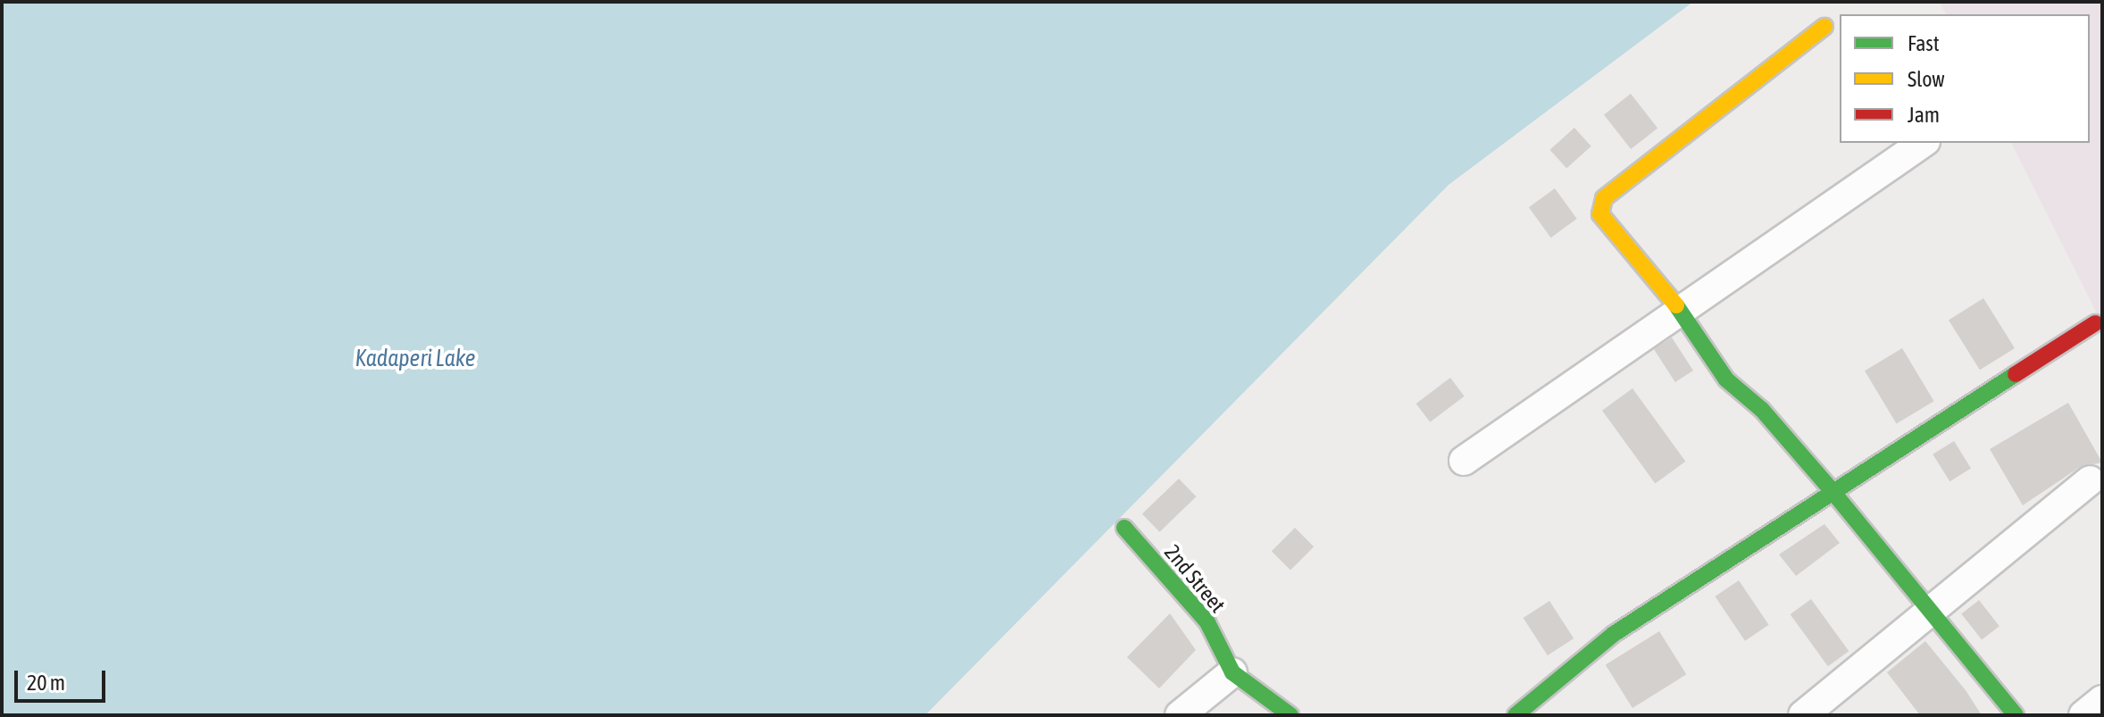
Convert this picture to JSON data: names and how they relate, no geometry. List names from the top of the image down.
{
  "streets": {
    "street": ["2nd Street"]
  },
  "water": ["Kadaperi Lake"],
  "legend": ["Fast", "Slow", "Jam"],
  "scale_bar": "20 m"
}
